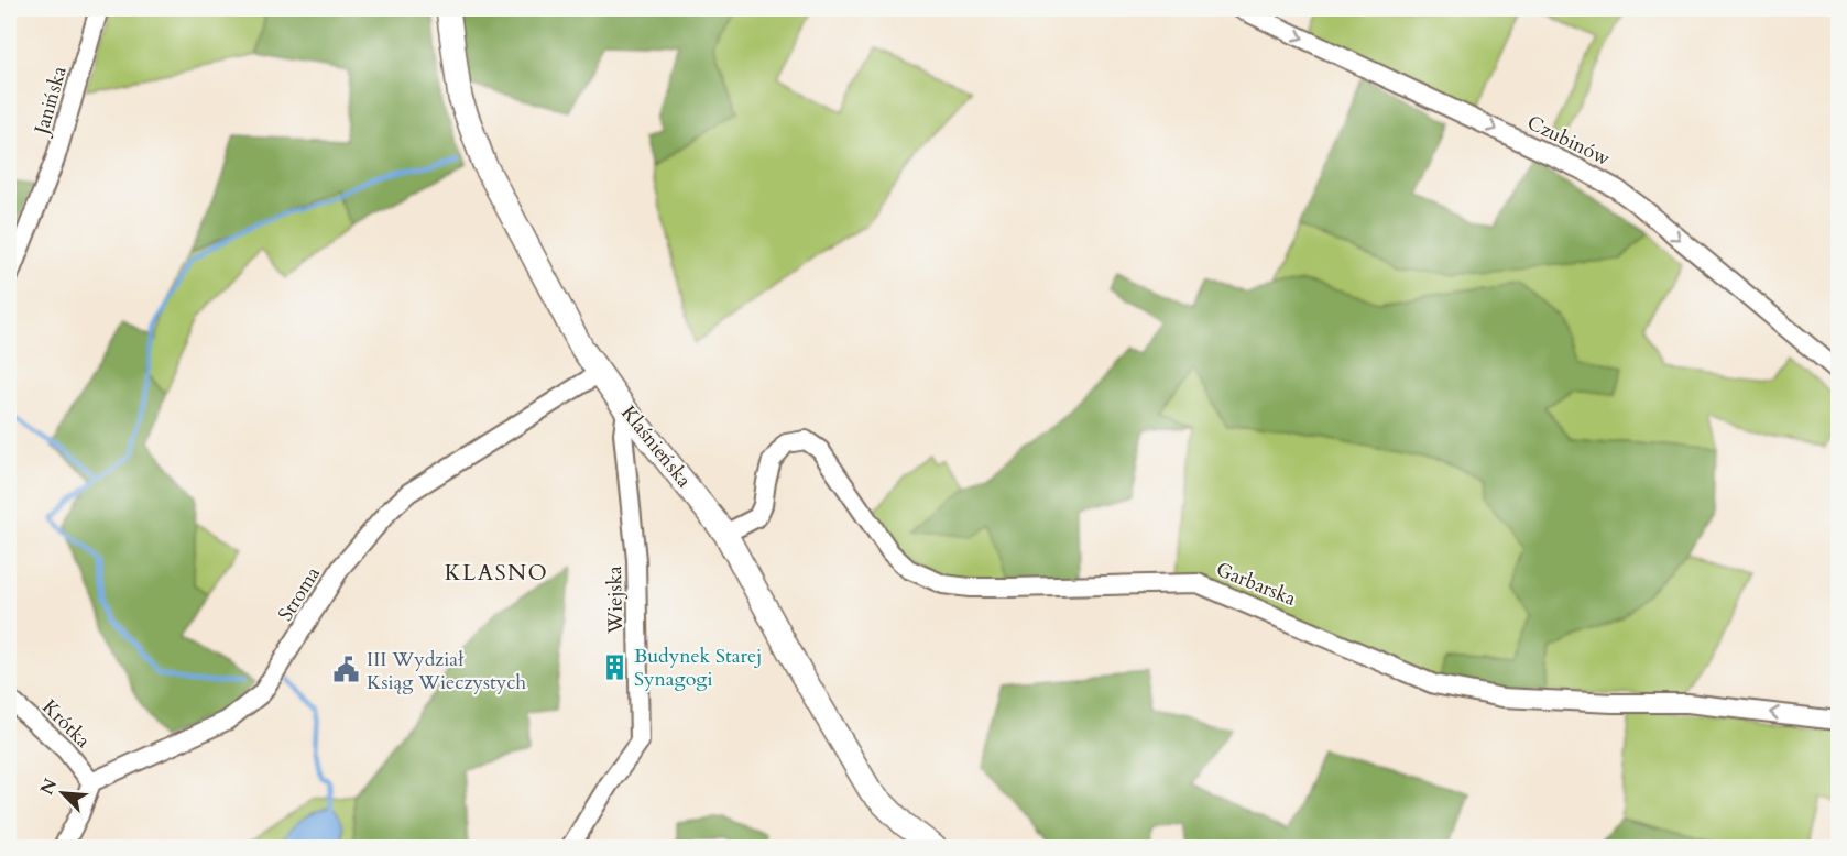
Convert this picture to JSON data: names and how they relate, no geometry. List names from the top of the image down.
{
  "streets": {
    "street": [
      "Janińska",
      "Czubinów",
      "Klaśnieńska",
      "Garbarska",
      "Stroma",
      "Wiejska",
      "Krótka"
    ]
  },
  "crossings": [
    ["Klaśnieńska", "Garbarska"],
    ["Klaśnieńska", "Stroma"],
    ["Klaśnieńska", "Wiejska"],
    ["Stroma", "Krótka"]
  ],
  "one_way": ["Czubinów", "Garbarska"],
  "districts": ["KLASNO"],
  "places": {
    "building": ["Budynek Starej Synagogi"],
    "public building": ["III Wydział Ksiąg Wieczystych"]
  },
  "north": "top left"
}
